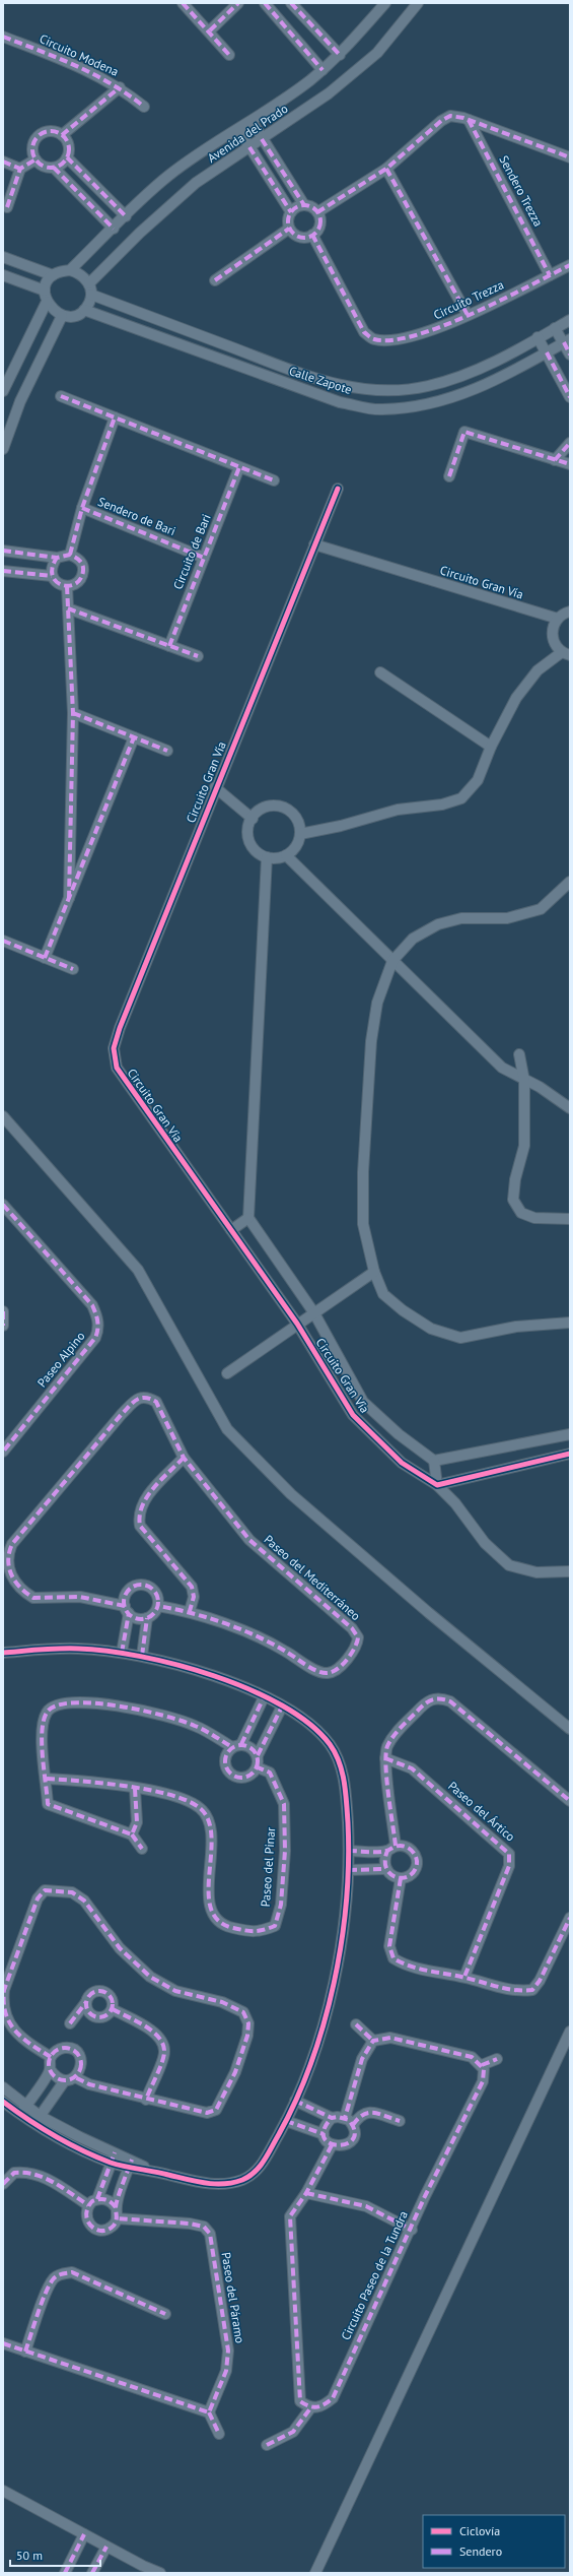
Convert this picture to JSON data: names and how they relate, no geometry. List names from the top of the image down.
{
  "streets": {
    "street": [
      "Circuito Modena",
      "Avenida del Prado",
      "Sendero Trezza",
      "Circuito Trezza",
      "Calle Zapote",
      "Sendero de Bari",
      "Circuito de Bari",
      "Circuito Gran Vía",
      "Paseo Alpino",
      "Paseo del Mediterráneo",
      "Paseo del Ártico",
      "Paseo del Pinar",
      "Circuito Paseo de la Tundra",
      "Paseo del Páramo"
    ]
  },
  "crossings": [
    ["Avenida del Prado", "Calle Zapote"],
    ["Sendero Trezza", "Circuito Trezza"],
    ["Sendero de Bari", "Circuito de Bari"]
  ],
  "legend": ["Ciclovía", "Sendero"],
  "scale_bar": "50 m"
}
